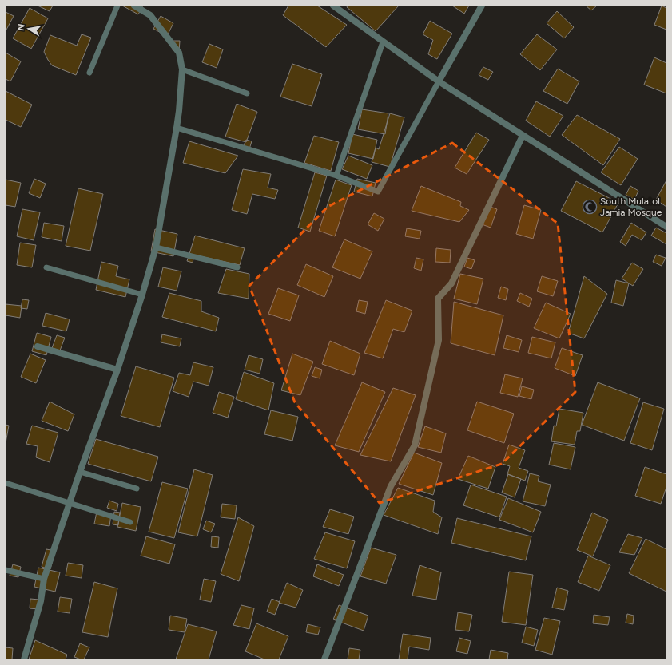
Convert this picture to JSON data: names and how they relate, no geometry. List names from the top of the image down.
{
  "places": {
    "mosque": ["South Mulatol Jamia Mosque"]
  },
  "north": "left"
}
